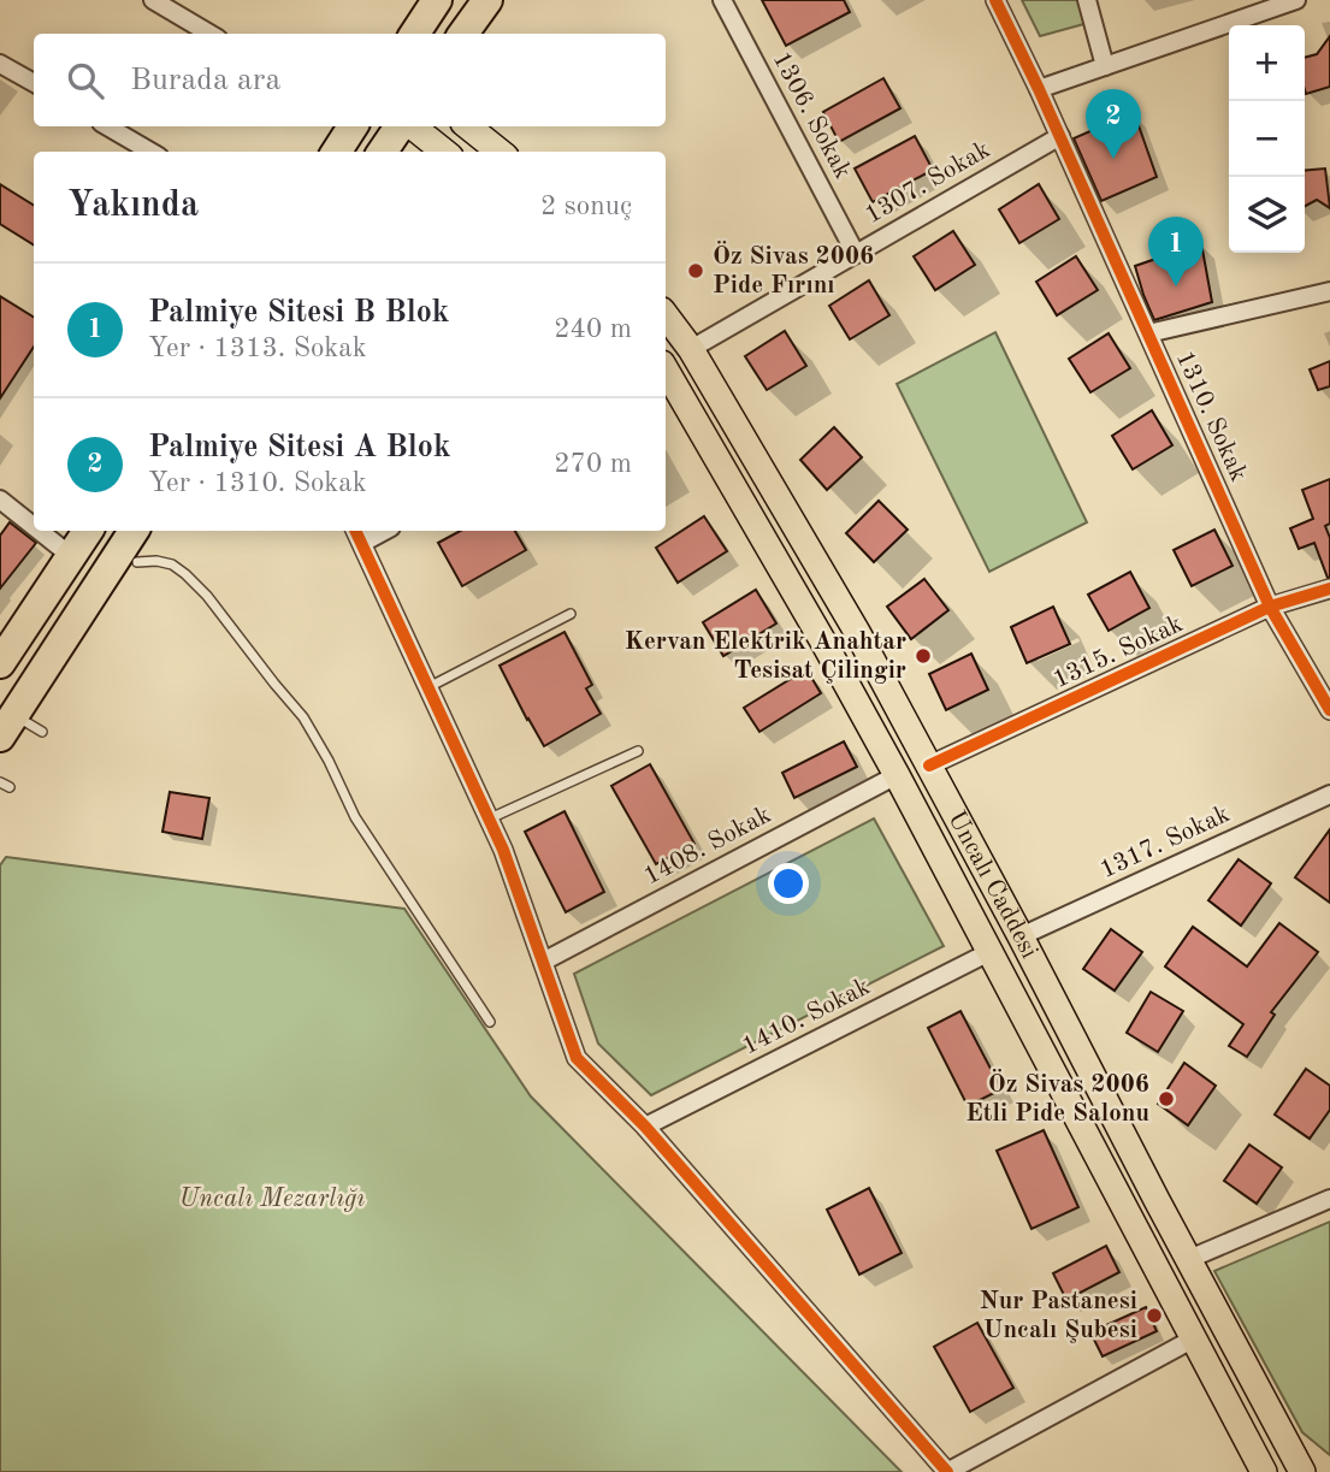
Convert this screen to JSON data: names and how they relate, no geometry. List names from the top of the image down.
{
  "streets": {
    "main road": ["Uncalı Caddesi"],
    "street": [
      "1306. Sokak",
      "1307. Sokak",
      "1310. Sokak",
      "1315. Sokak",
      "1317. Sokak",
      "1408. Sokak",
      "1410. Sokak"
    ]
  },
  "crossings": [
    ["1306. Sokak", "1307. Sokak"],
    ["1307. Sokak", "1310. Sokak"],
    ["1307. Sokak", "Uncalı Caddesi"],
    ["1310. Sokak", "1315. Sokak"],
    ["1315. Sokak", "Uncalı Caddesi"],
    ["1317. Sokak", "Uncalı Caddesi"],
    ["1408. Sokak", "Uncalı Caddesi"],
    ["Uncalı Caddesi", "1410. Sokak"]
  ],
  "parks": ["Uncalı Mezarlığı"],
  "places": [
    "Öz Sivas 2006 Pide Fırını",
    "Kervan Elektrik Anahtar Tesisat Çilingir",
    "Öz Sivas 2006 Etli Pide Salonu",
    "Nur Pastanesi Uncalı Şubesi"
  ],
  "page": {
    "map_buttons": ["+", "−"],
    "search": "Burada ara",
    "pins": ["2", "1"],
    "heading": ["Yakında", "2 sonuç"],
    "list": [
      {
        "mark": "1",
        "name": "Palmiye Sitesi B Blok",
        "note": "Yer · 1313. Sokak",
        "value": "240 m"
      },
      {
        "mark": "2",
        "name": "Palmiye Sitesi A Blok",
        "note": "Yer · 1310. Sokak",
        "value": "270 m"
      }
    ]
  }
}
